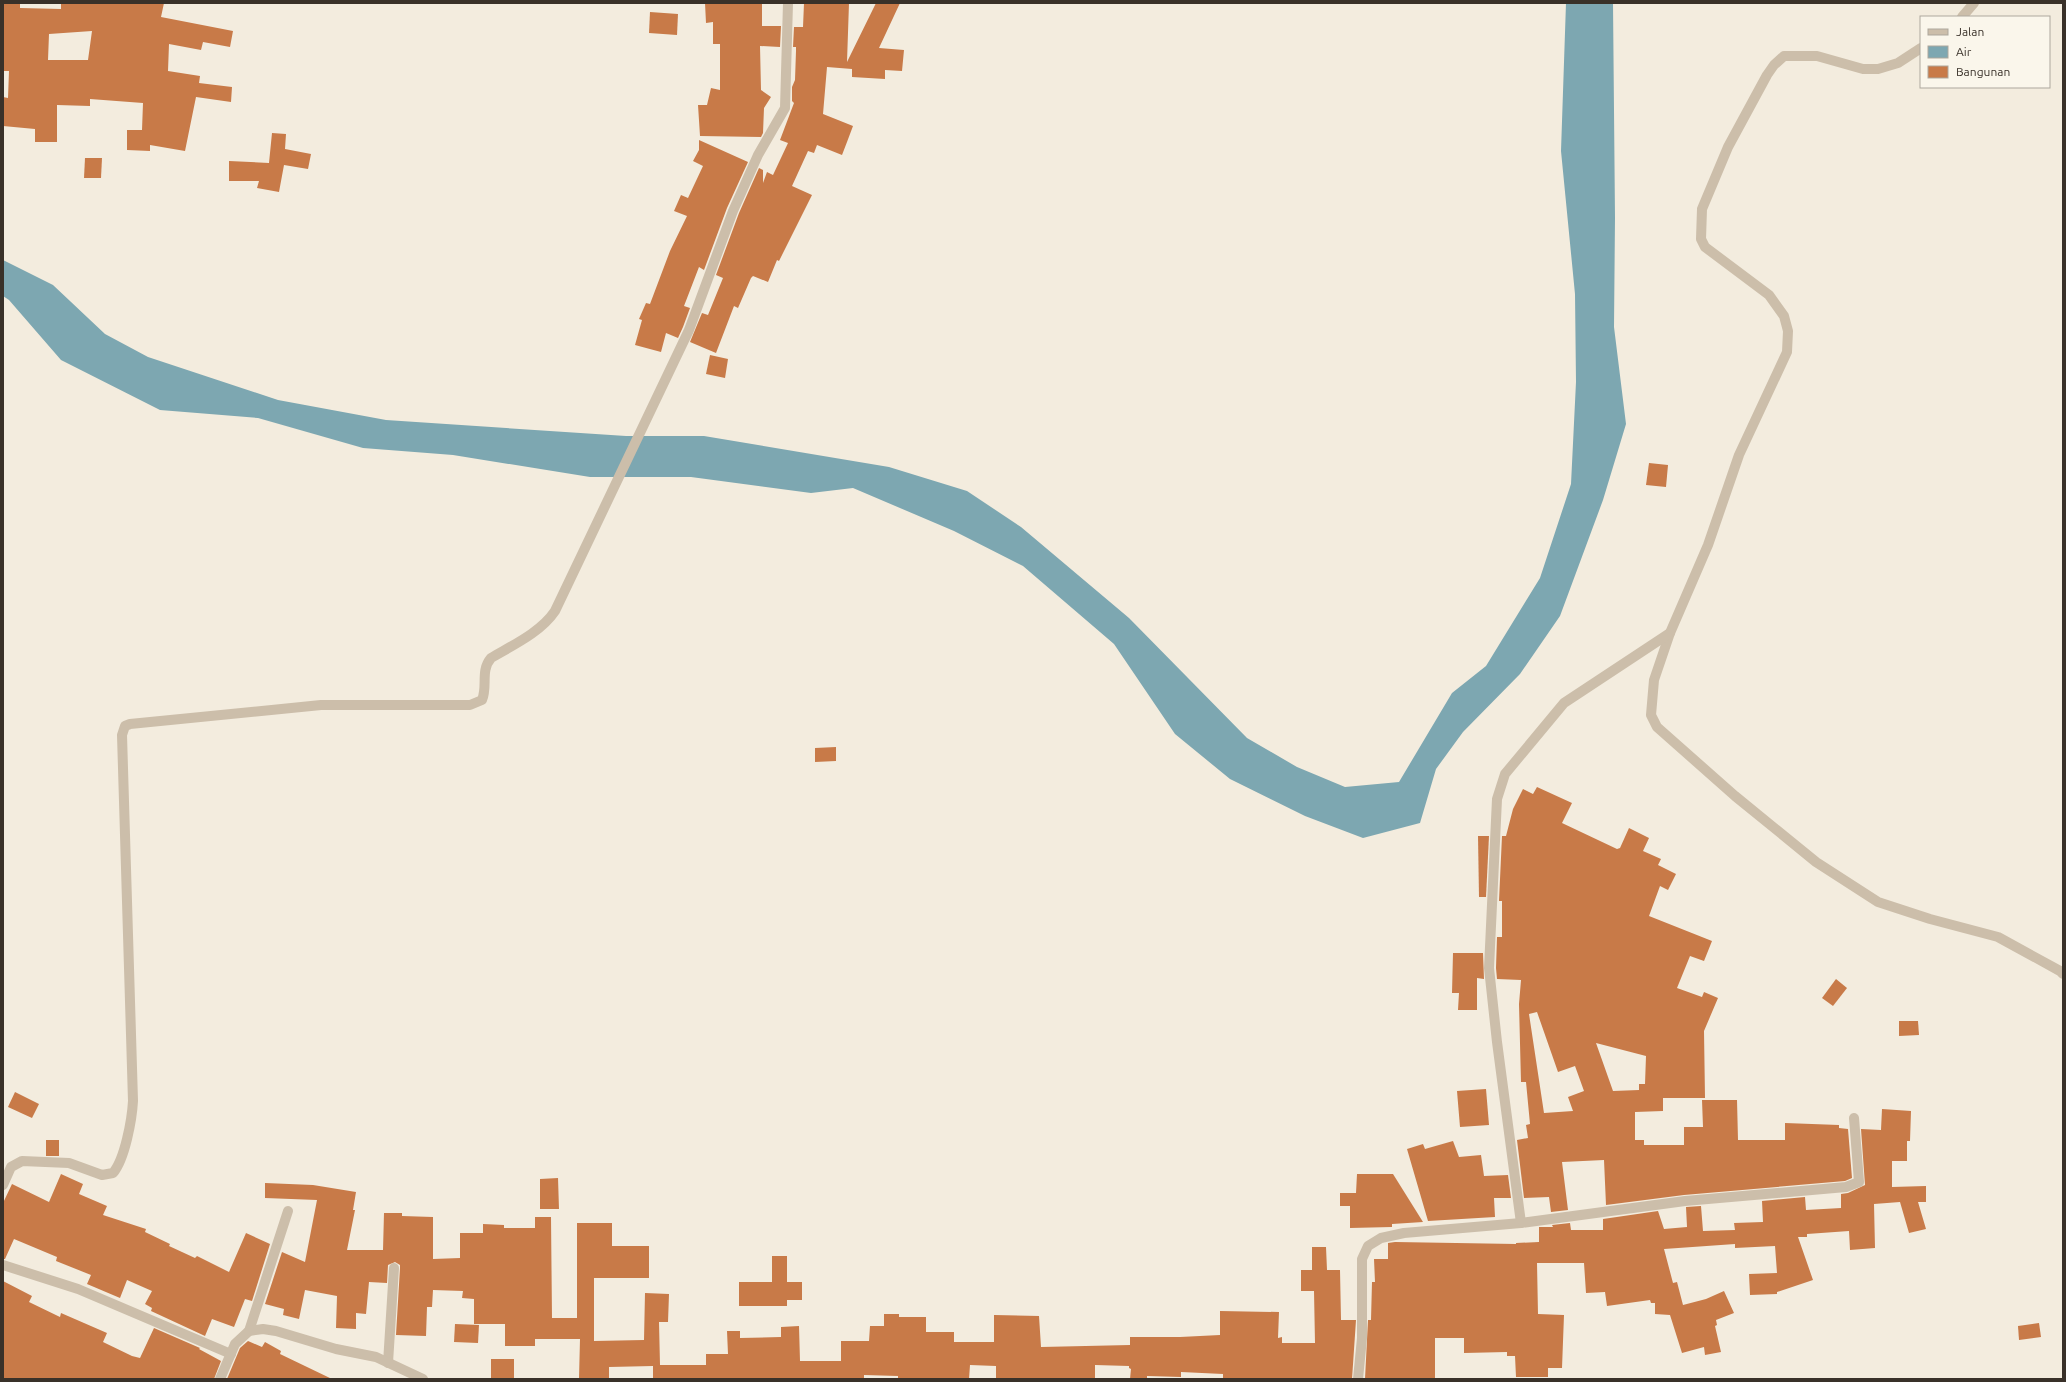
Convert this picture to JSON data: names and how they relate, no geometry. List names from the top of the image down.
{
  "legend": ["Jalan", "Air", "Bangunan"]
}
